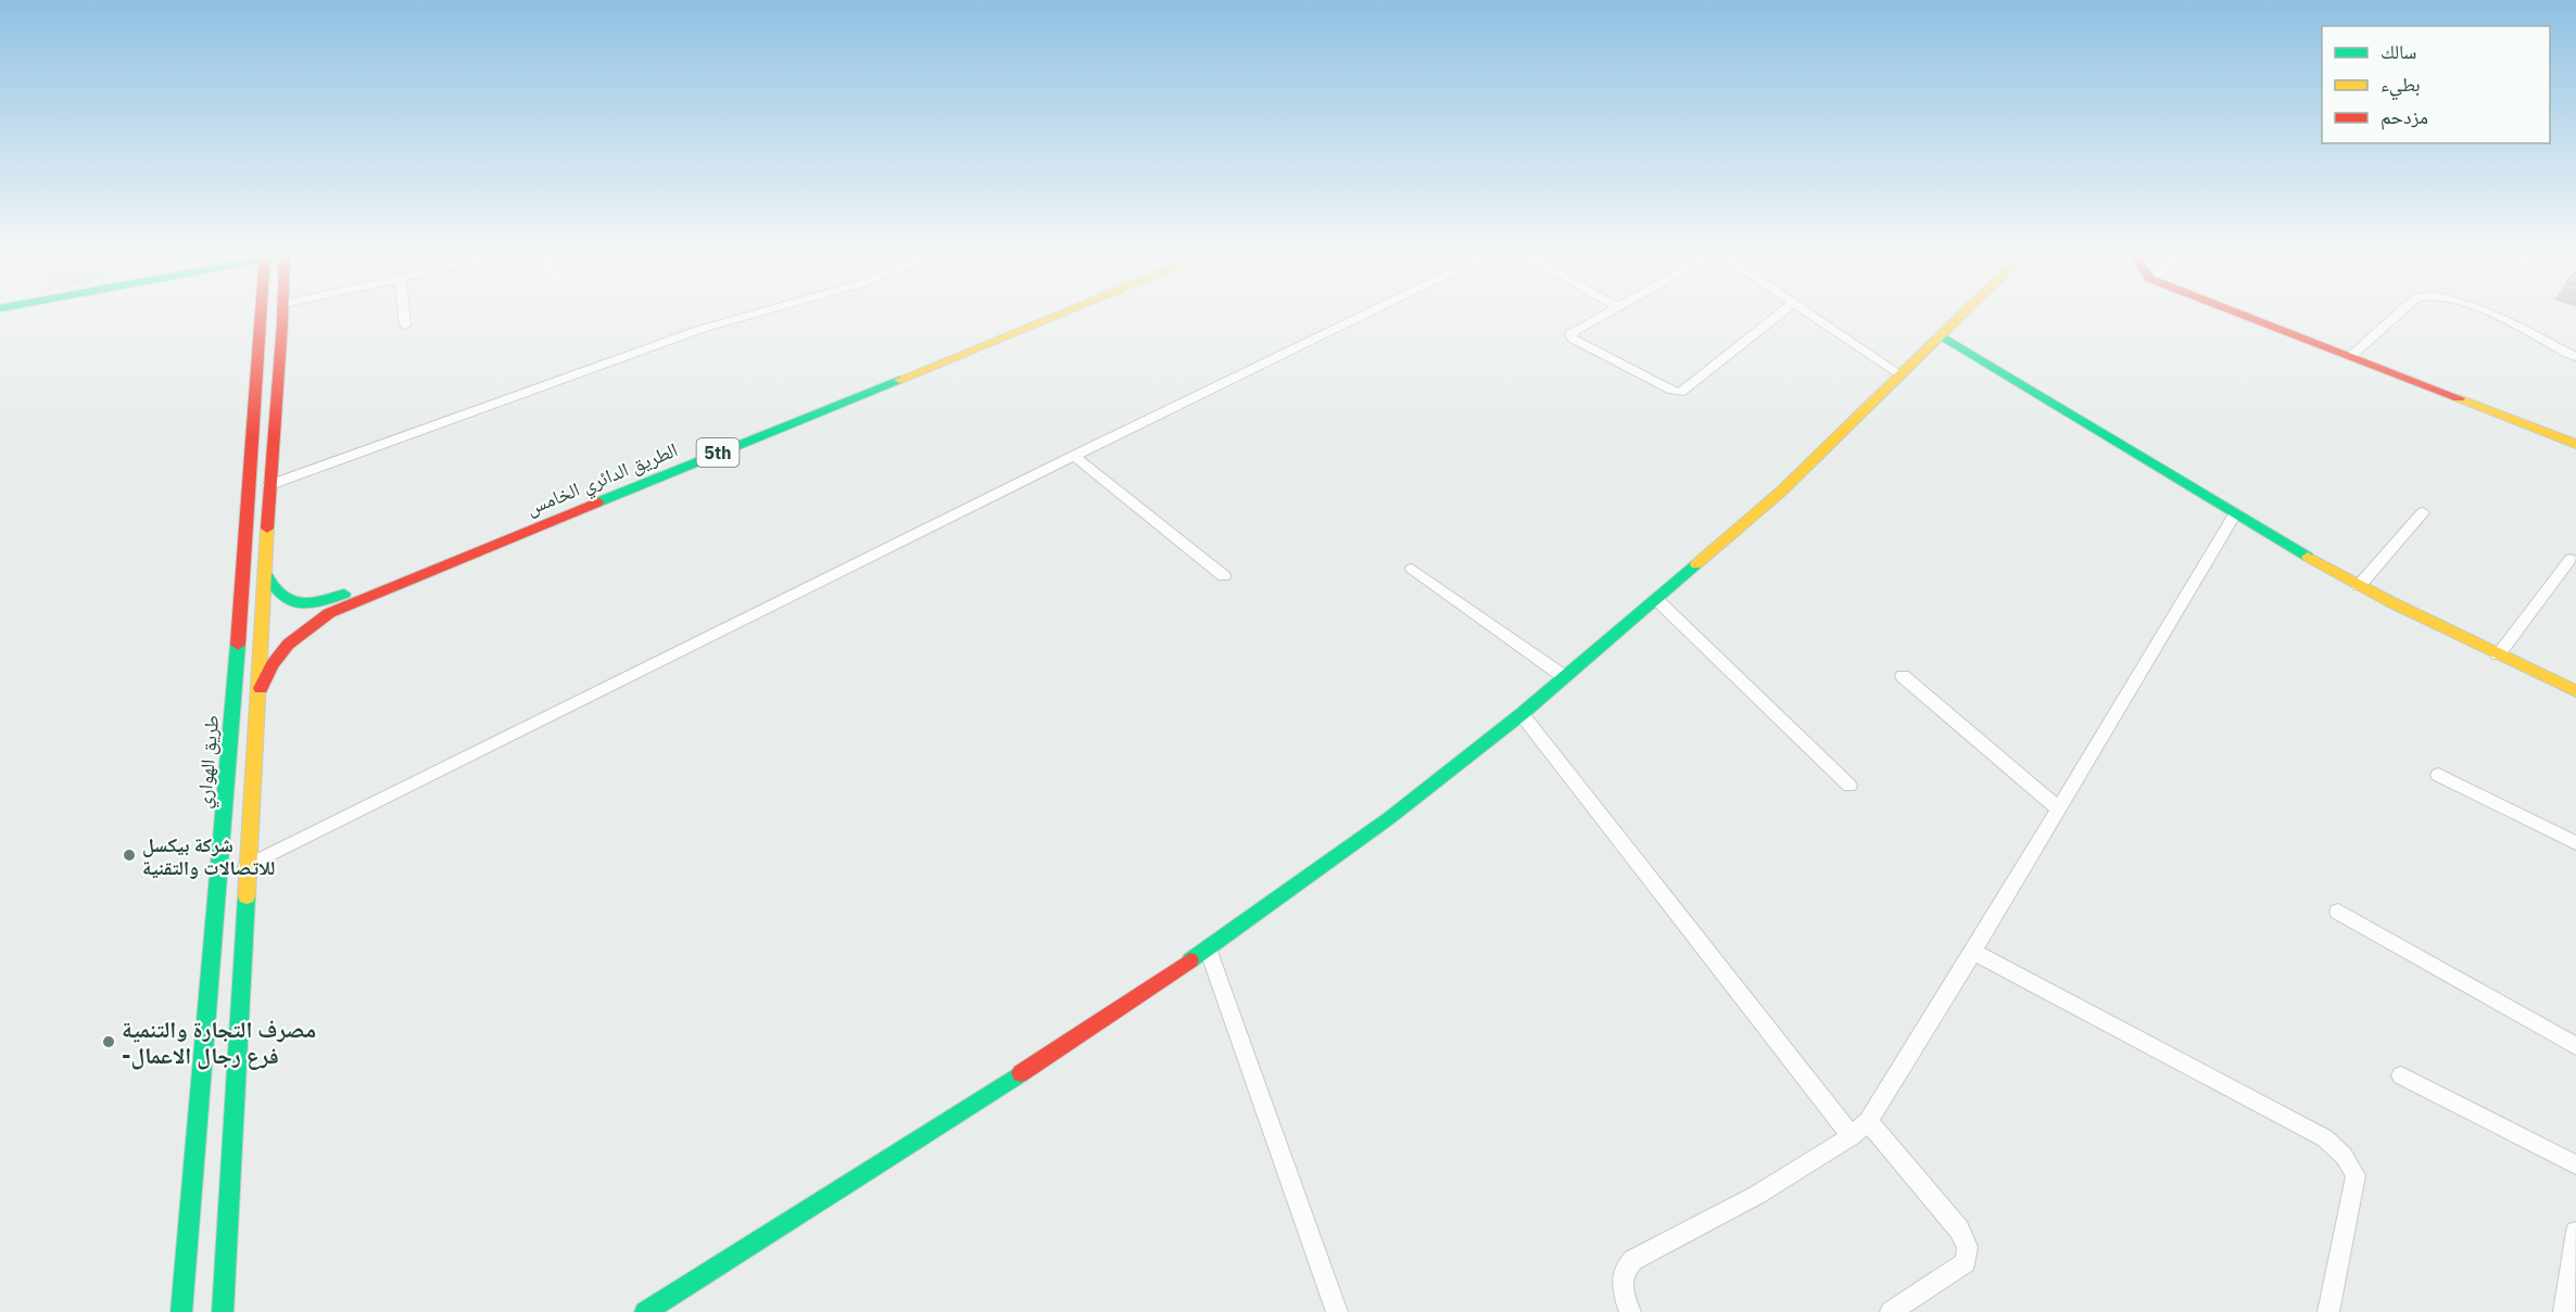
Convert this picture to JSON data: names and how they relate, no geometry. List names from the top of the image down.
{
  "streets": {
    "main road": ["5th", "الطريق الدائري الخامس", "طريق الهواري"]
  },
  "places": ["شركة بيكسل للاتصالات والتقنية", "مصرف التجارة والتنمية -فرع رجال الاعمال"],
  "legend": ["سالك", "بطيء", "مزدحم"]
}
